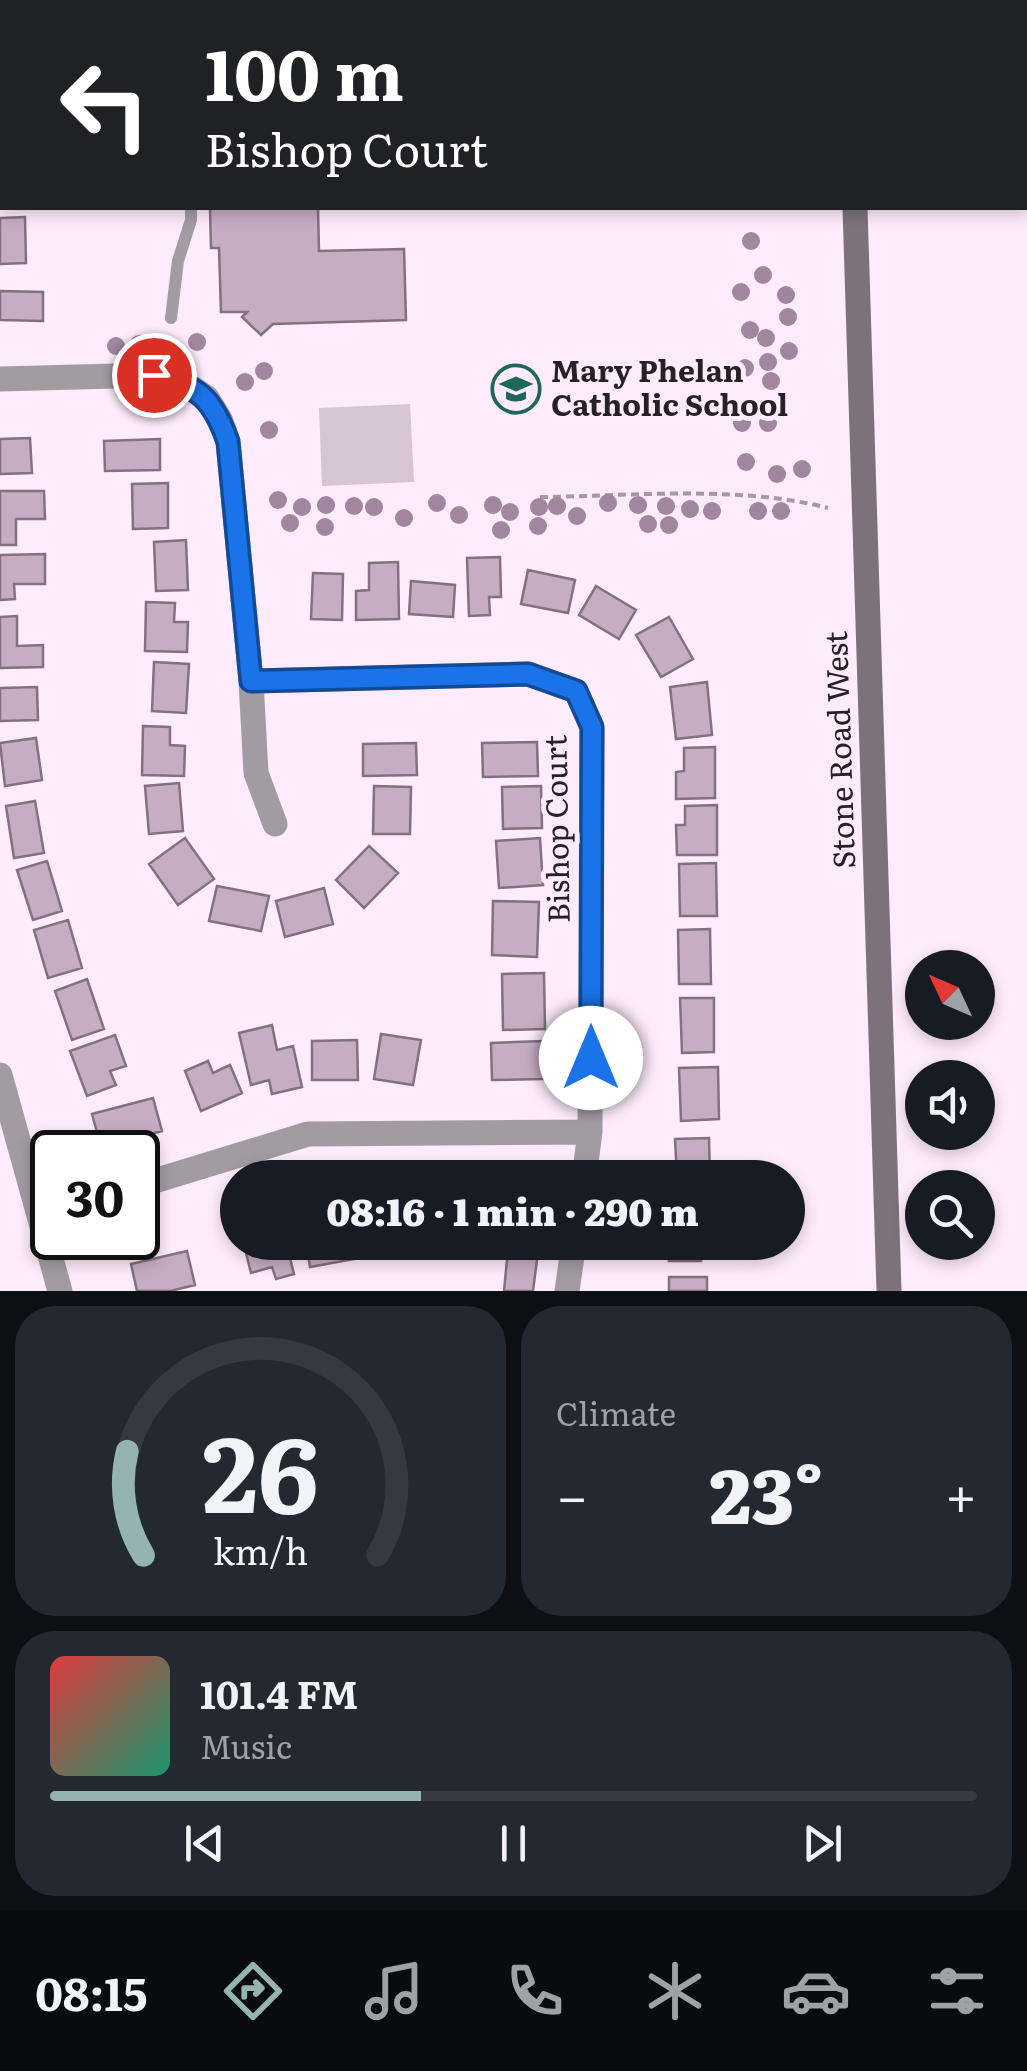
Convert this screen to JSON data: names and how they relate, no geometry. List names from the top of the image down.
{
  "streets": {
    "main road": ["Stone Road West"],
    "street": ["Bishop Court"]
  },
  "places": {
    "school or university": ["Mary Phelan Catholic School"]
  },
  "north": "top left",
  "page": {
    "turn": ["100 m", "Bishop Court"],
    "limit": "30",
    "trip": "08:16 · 1 min · 290 m",
    "tile": "Climate",
    "heat": ["−", "23°", "+"],
    "song": ["101.4 FM", "Music"],
    "tabs": "08:15",
    "gauge": ["26", "km/h"]
  }
}
